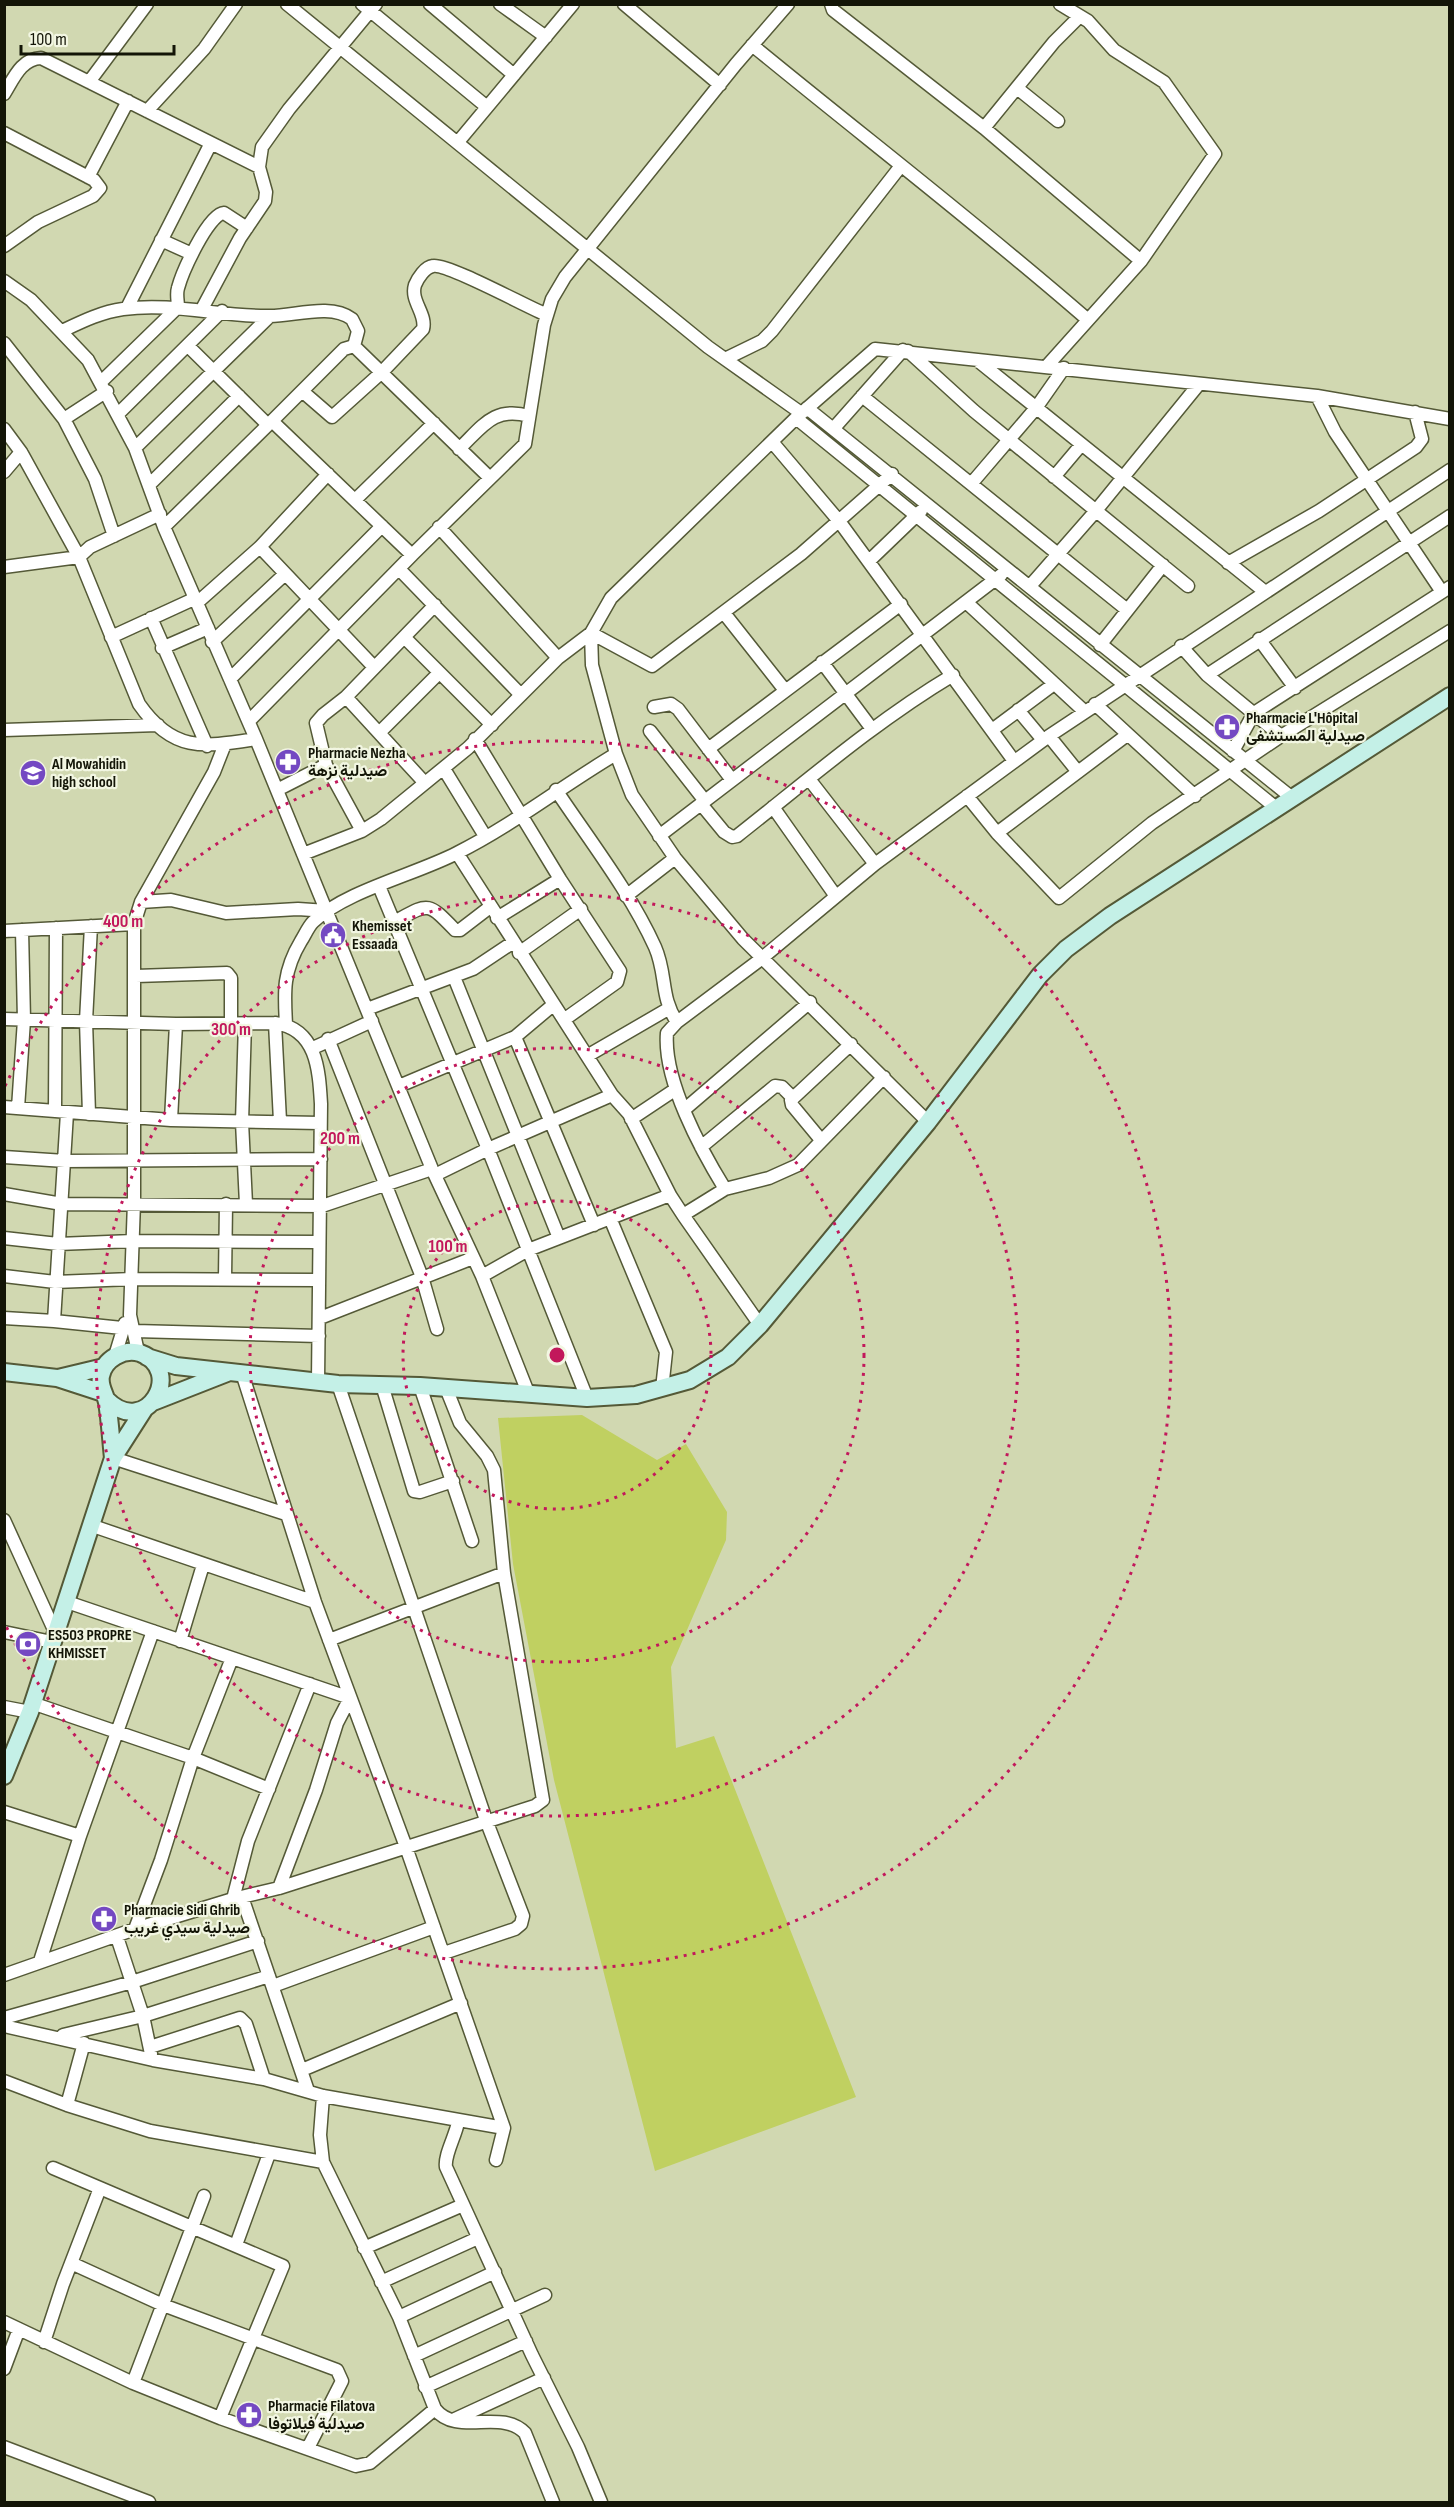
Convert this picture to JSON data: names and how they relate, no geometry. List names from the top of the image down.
{
  "places": {
    "pharmacy": [
      "Pharmacie L'Hôpital صيدلية المستشفى",
      "Pharmacie Nezha صيدلية نزهة",
      "Pharmacie Sidi Ghrib صيدلية سيدي غريب",
      "Pharmacie Filatova صيدلية فيلاتوفا"
    ],
    "school or university": ["Al Mowahidin high school"],
    "public building": ["Khemisset Essaada"],
    "bank": ["ES503 PROPRE KHMISSET"]
  },
  "scale_bar": "100 m",
  "rings": [
    "400 m",
    "300 m",
    "200 m",
    "100 m"
  ]
}
